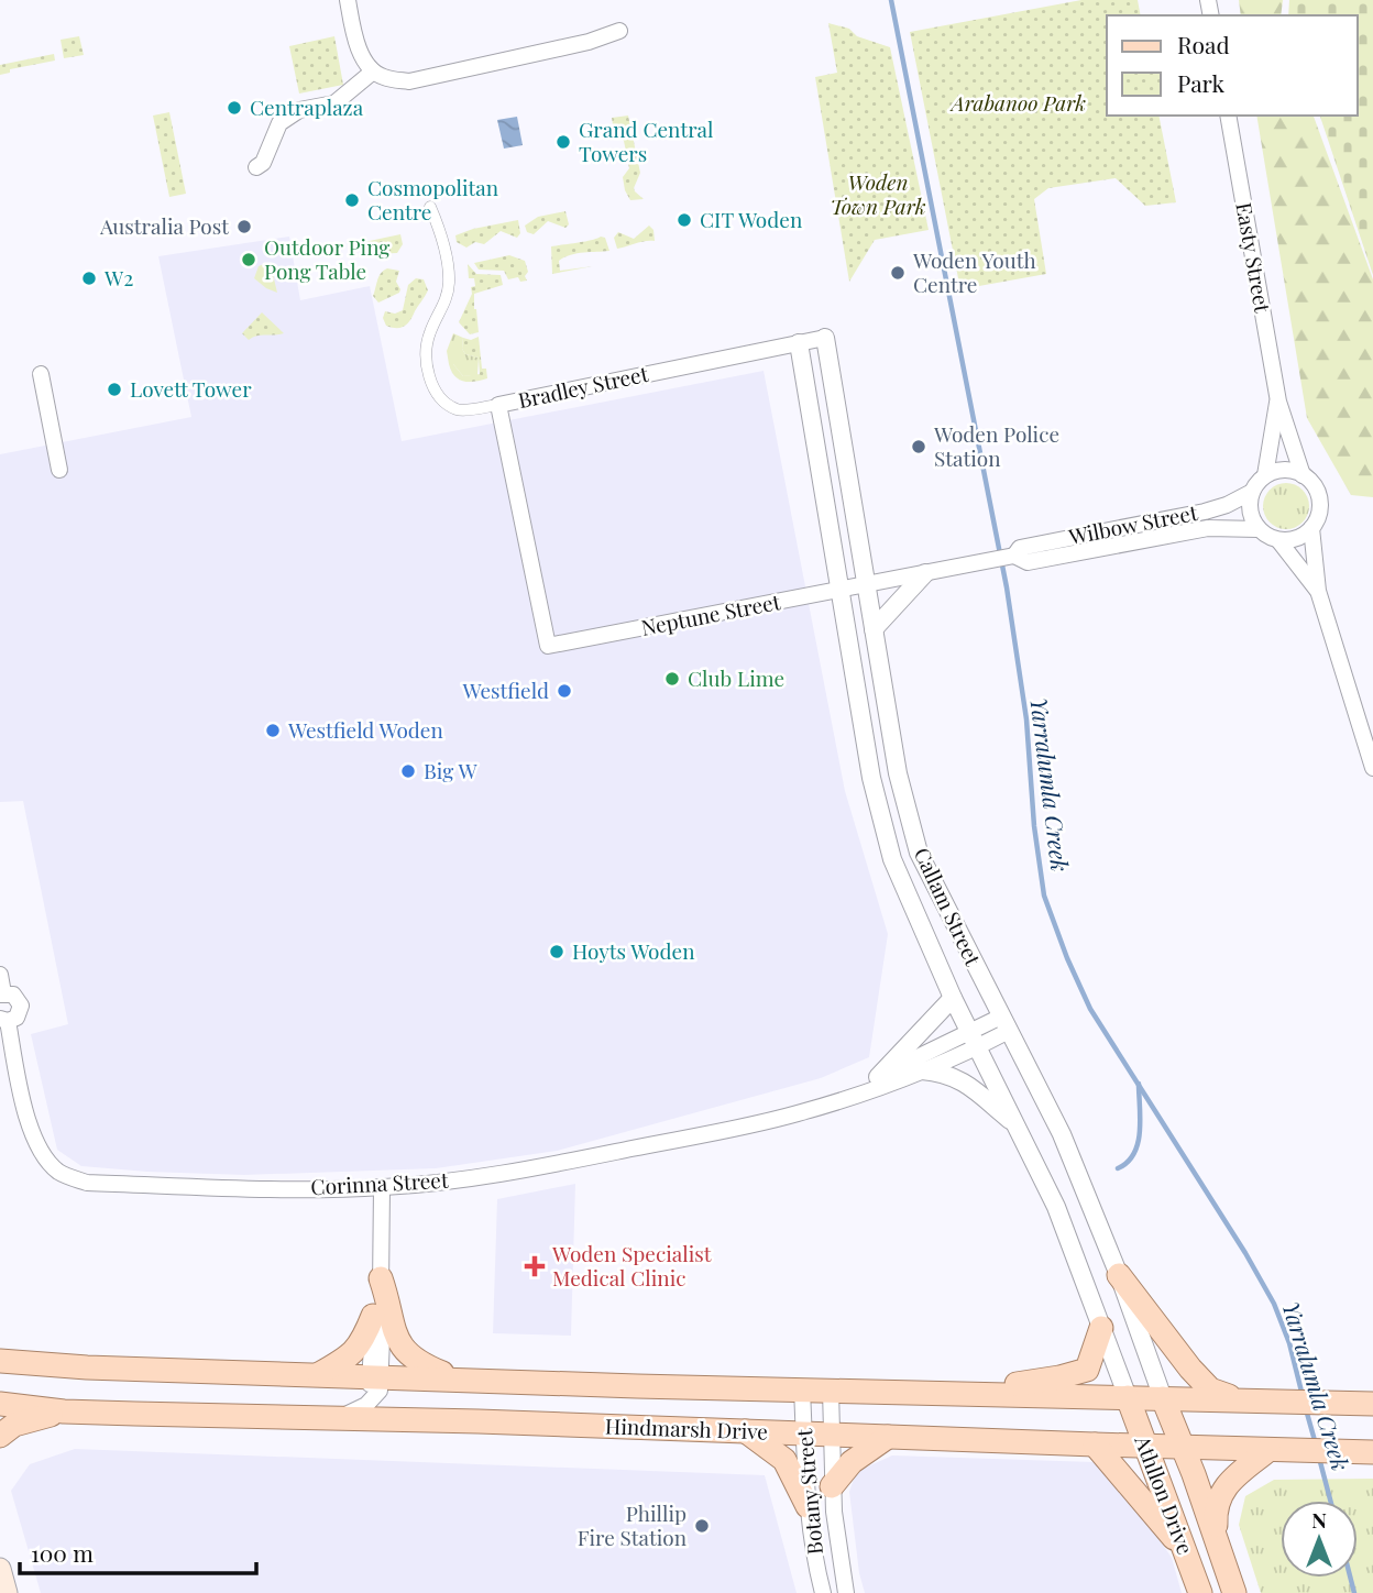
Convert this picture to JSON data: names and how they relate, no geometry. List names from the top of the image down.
{
  "streets": {
    "main road": ["Hindmarsh Drive", "Athllon Drive"],
    "street": [
      "Easty Street",
      "Bradley Street",
      "Wilbow Street",
      "Neptune Street",
      "Callam Street",
      "Corinna Street",
      "Botany Street"
    ]
  },
  "crossings": [
    ["Easty Street", "Wilbow Street"],
    ["Bradley Street", "Neptune Street"],
    ["Bradley Street", "Callam Street"],
    ["Wilbow Street", "Neptune Street"],
    ["Wilbow Street", "Callam Street"],
    ["Neptune Street", "Callam Street"],
    ["Callam Street", "Corinna Street"],
    ["Callam Street", "Hindmarsh Drive"],
    ["Callam Street", "Athllon Drive"],
    ["Hindmarsh Drive", "Botany Street"],
    ["Hindmarsh Drive", "Athllon Drive"]
  ],
  "water": ["Yarralumla Creek"],
  "parks": ["Arabanoo Park", "Woden Town Park"],
  "places": {
    "other": [
      "Centraplaza",
      "Grand Central Towers",
      "Cosmopolitan Centre",
      "CIT Woden",
      "Australia Post",
      "Outdoor Ping Pong Table",
      "Woden Youth Centre",
      "W2",
      "Lovett Tower",
      "Woden Police Station",
      "Club Lime",
      "Westfield",
      "Westfield Woden",
      "Big W",
      "Hoyts Woden",
      "Phillip Fire Station"
    ],
    "health": ["Woden Specialist Medical Clinic"]
  },
  "legend": ["Road", "Park"],
  "scale_bar": "100 m",
  "north": "top"
}
